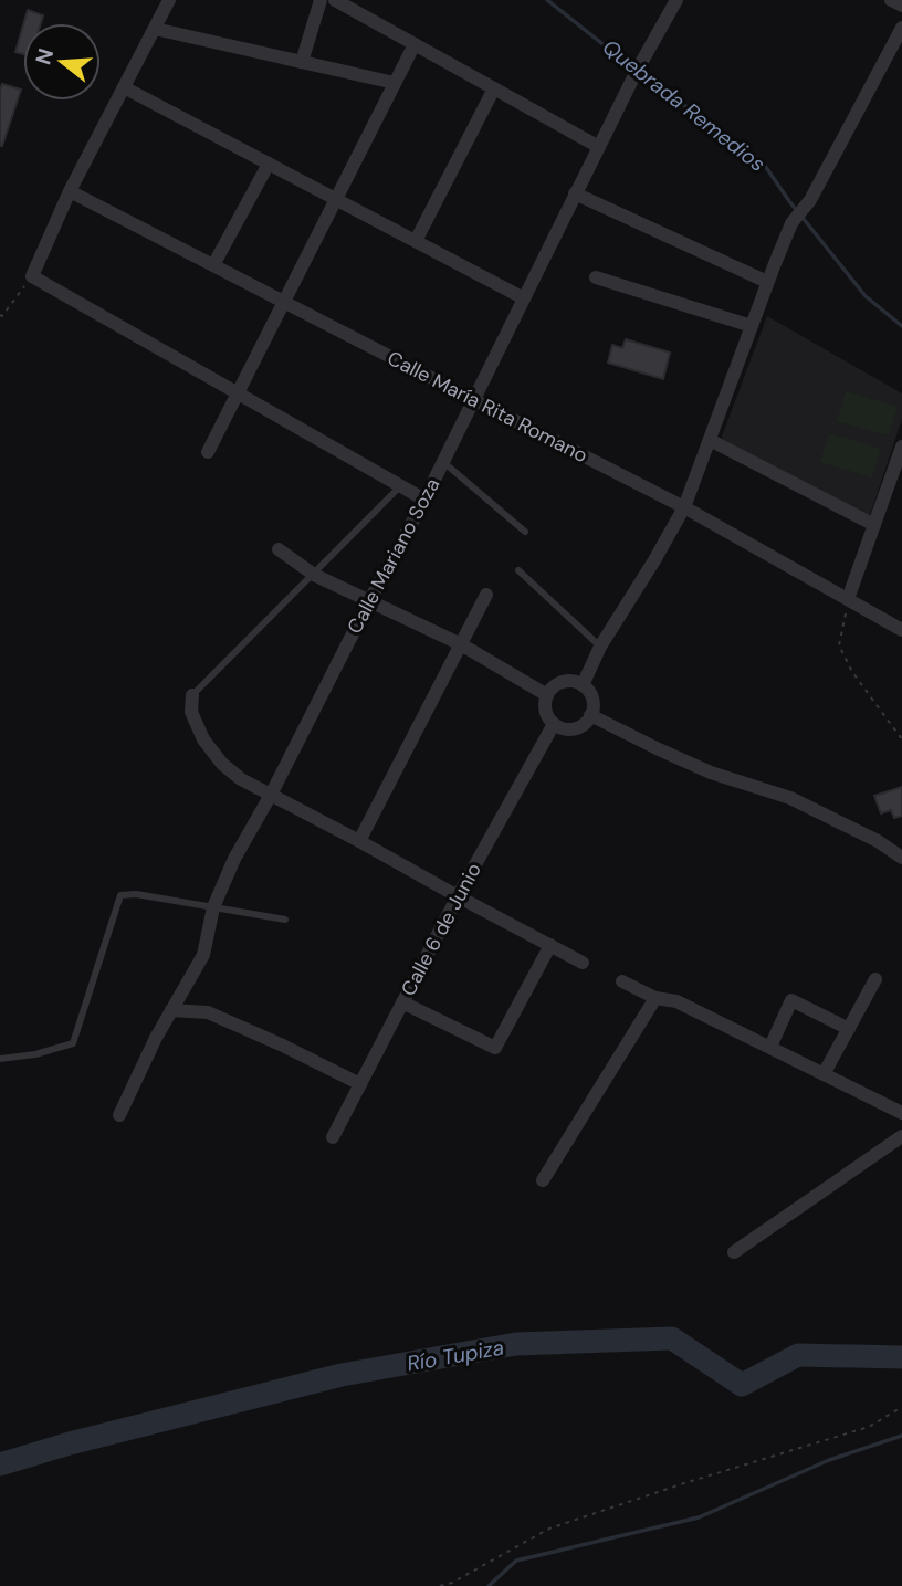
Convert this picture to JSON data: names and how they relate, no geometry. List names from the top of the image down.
{
  "streets": {
    "street": ["Calle María Rita Romano", "Calle Mariano Soza", "Calle 6 de Junio"]
  },
  "crossings": [
    ["Calle María Rita Romano", "Calle Mariano Soza"]
  ],
  "water": ["Quebrada Remedios", "Río Tupiza"],
  "north": "left"
}
